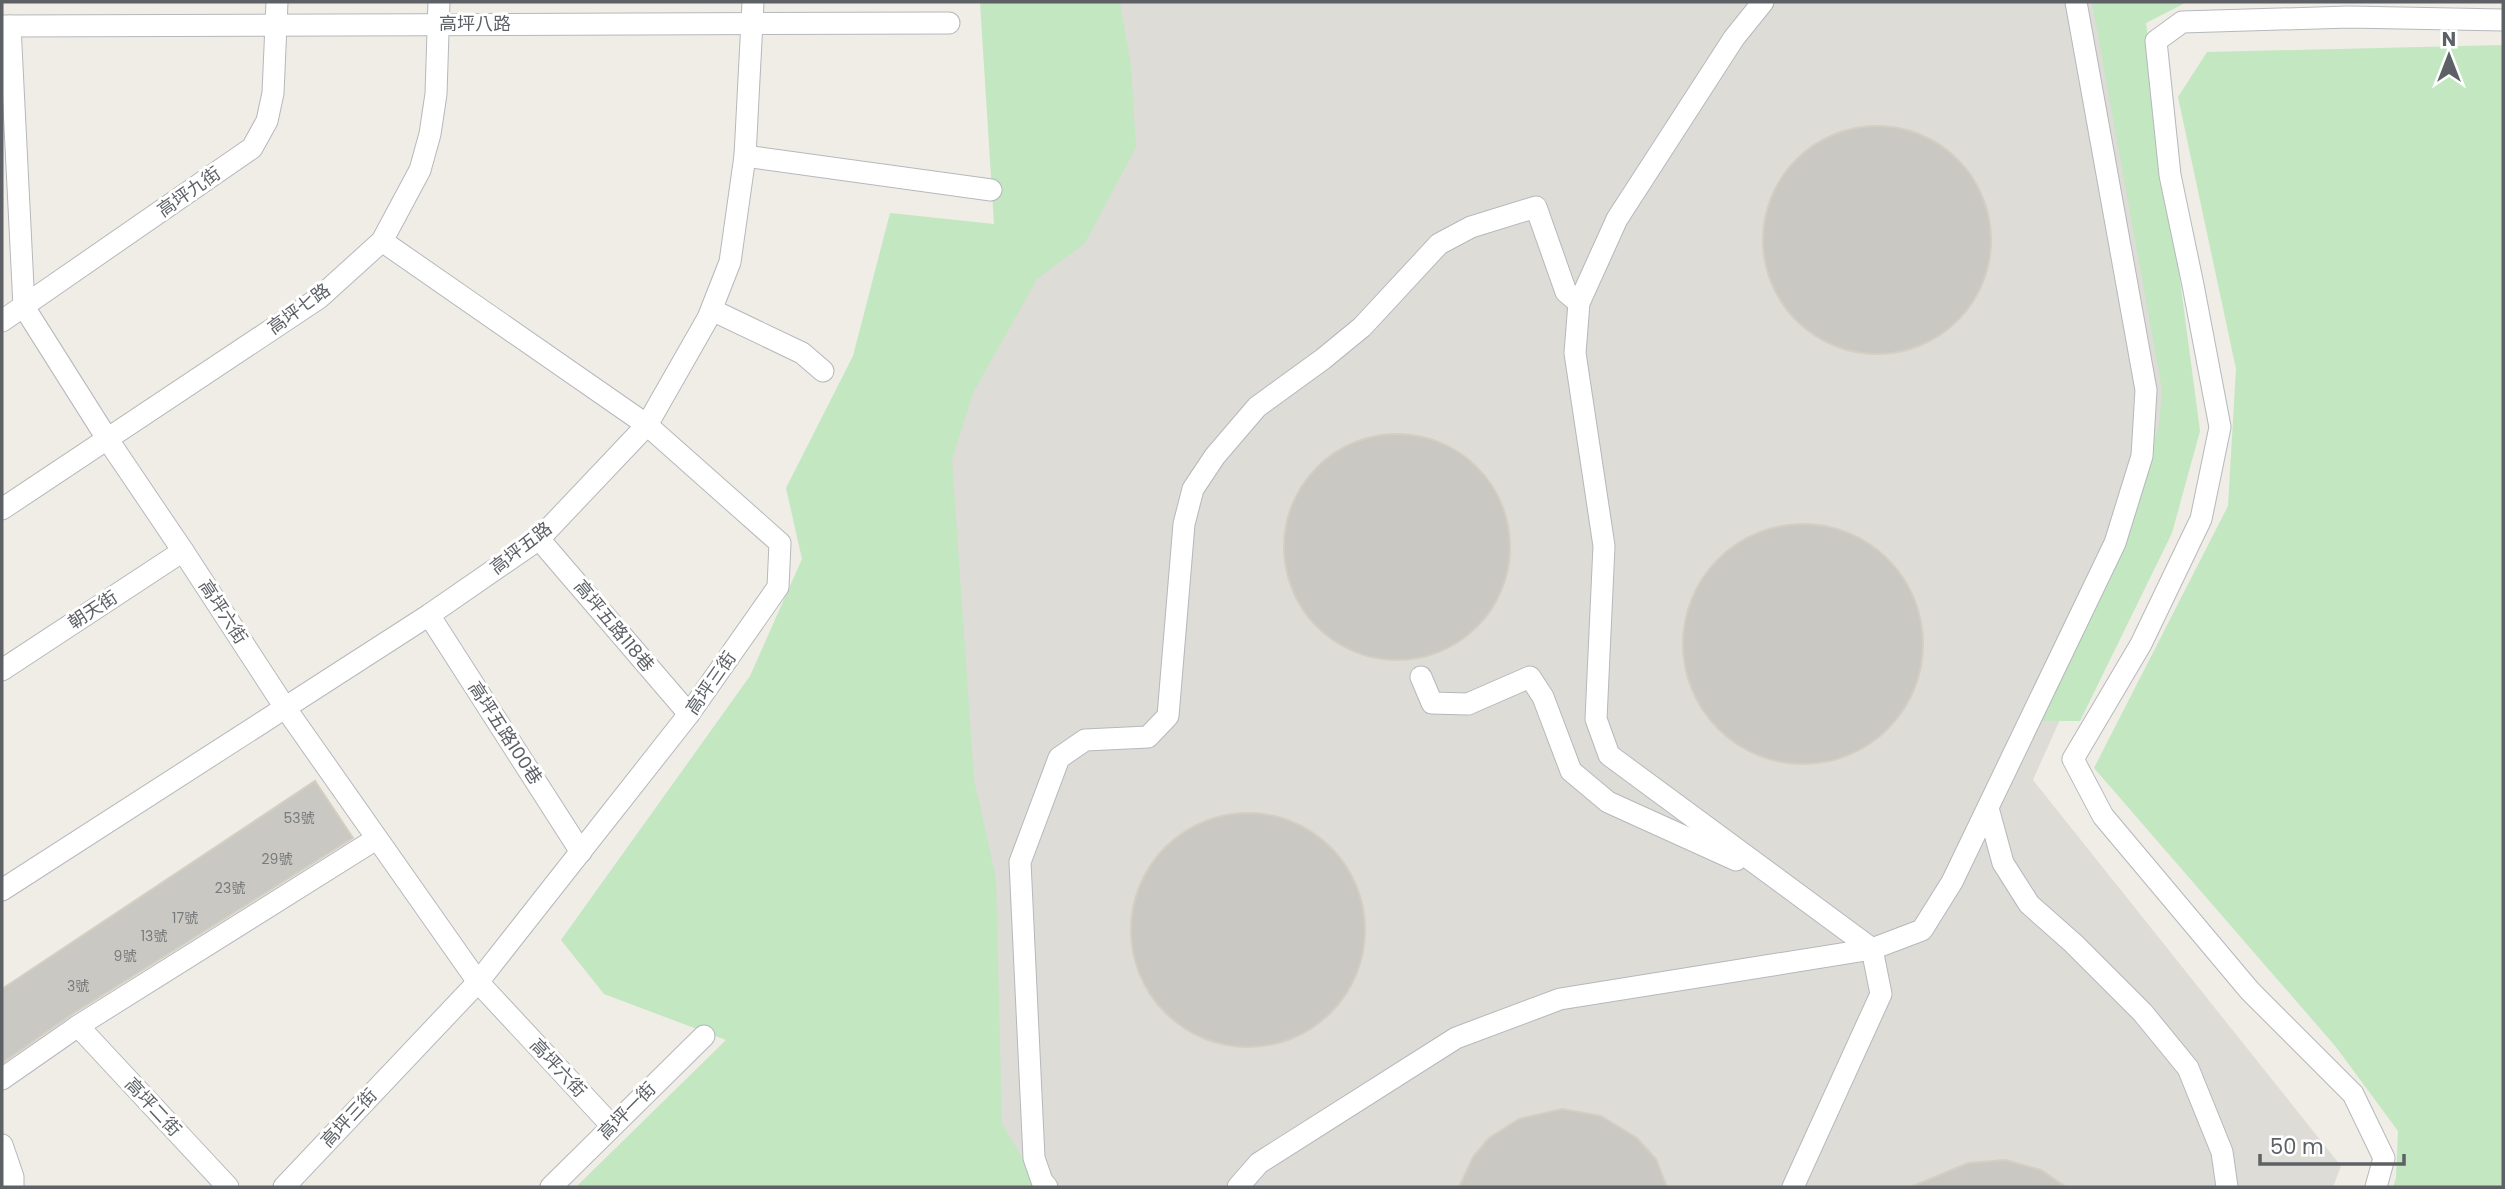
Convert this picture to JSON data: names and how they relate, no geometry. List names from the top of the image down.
{
  "streets": {
    "street": [
      "高坪八路",
      "高坪九街",
      "高坪七路",
      "高坪五路",
      "朝天街",
      "高坪六街",
      "高坪五路118巷",
      "高坪三街",
      "高坪五路100巷",
      "高坪二街",
      "高坪一街"
    ]
  },
  "crossings": [
    ["高坪八路", "高坪九街"],
    ["高坪八路", "高坪七路"],
    ["高坪八路", "高坪五路"],
    ["高坪八路", "高坪六街"],
    ["高坪九街", "高坪六街"],
    ["高坪七路", "高坪六街"],
    ["高坪七路", "高坪三街"],
    ["高坪五路", "高坪六街"],
    ["高坪五路", "高坪五路118巷"],
    ["高坪五路", "高坪三街"],
    ["高坪五路", "高坪五路100巷"],
    ["朝天街", "高坪六街"],
    ["高坪六街", "高坪三街"],
    ["高坪六街", "高坪一街"],
    ["高坪五路118巷", "高坪三街"],
    ["高坪三街", "高坪五路100巷"]
  ],
  "house_numbers": [
    "53號",
    "29號",
    "23號",
    "17號",
    "13號",
    "9號",
    "3號"
  ],
  "scale_bar": "50 m",
  "north": "top"
}
